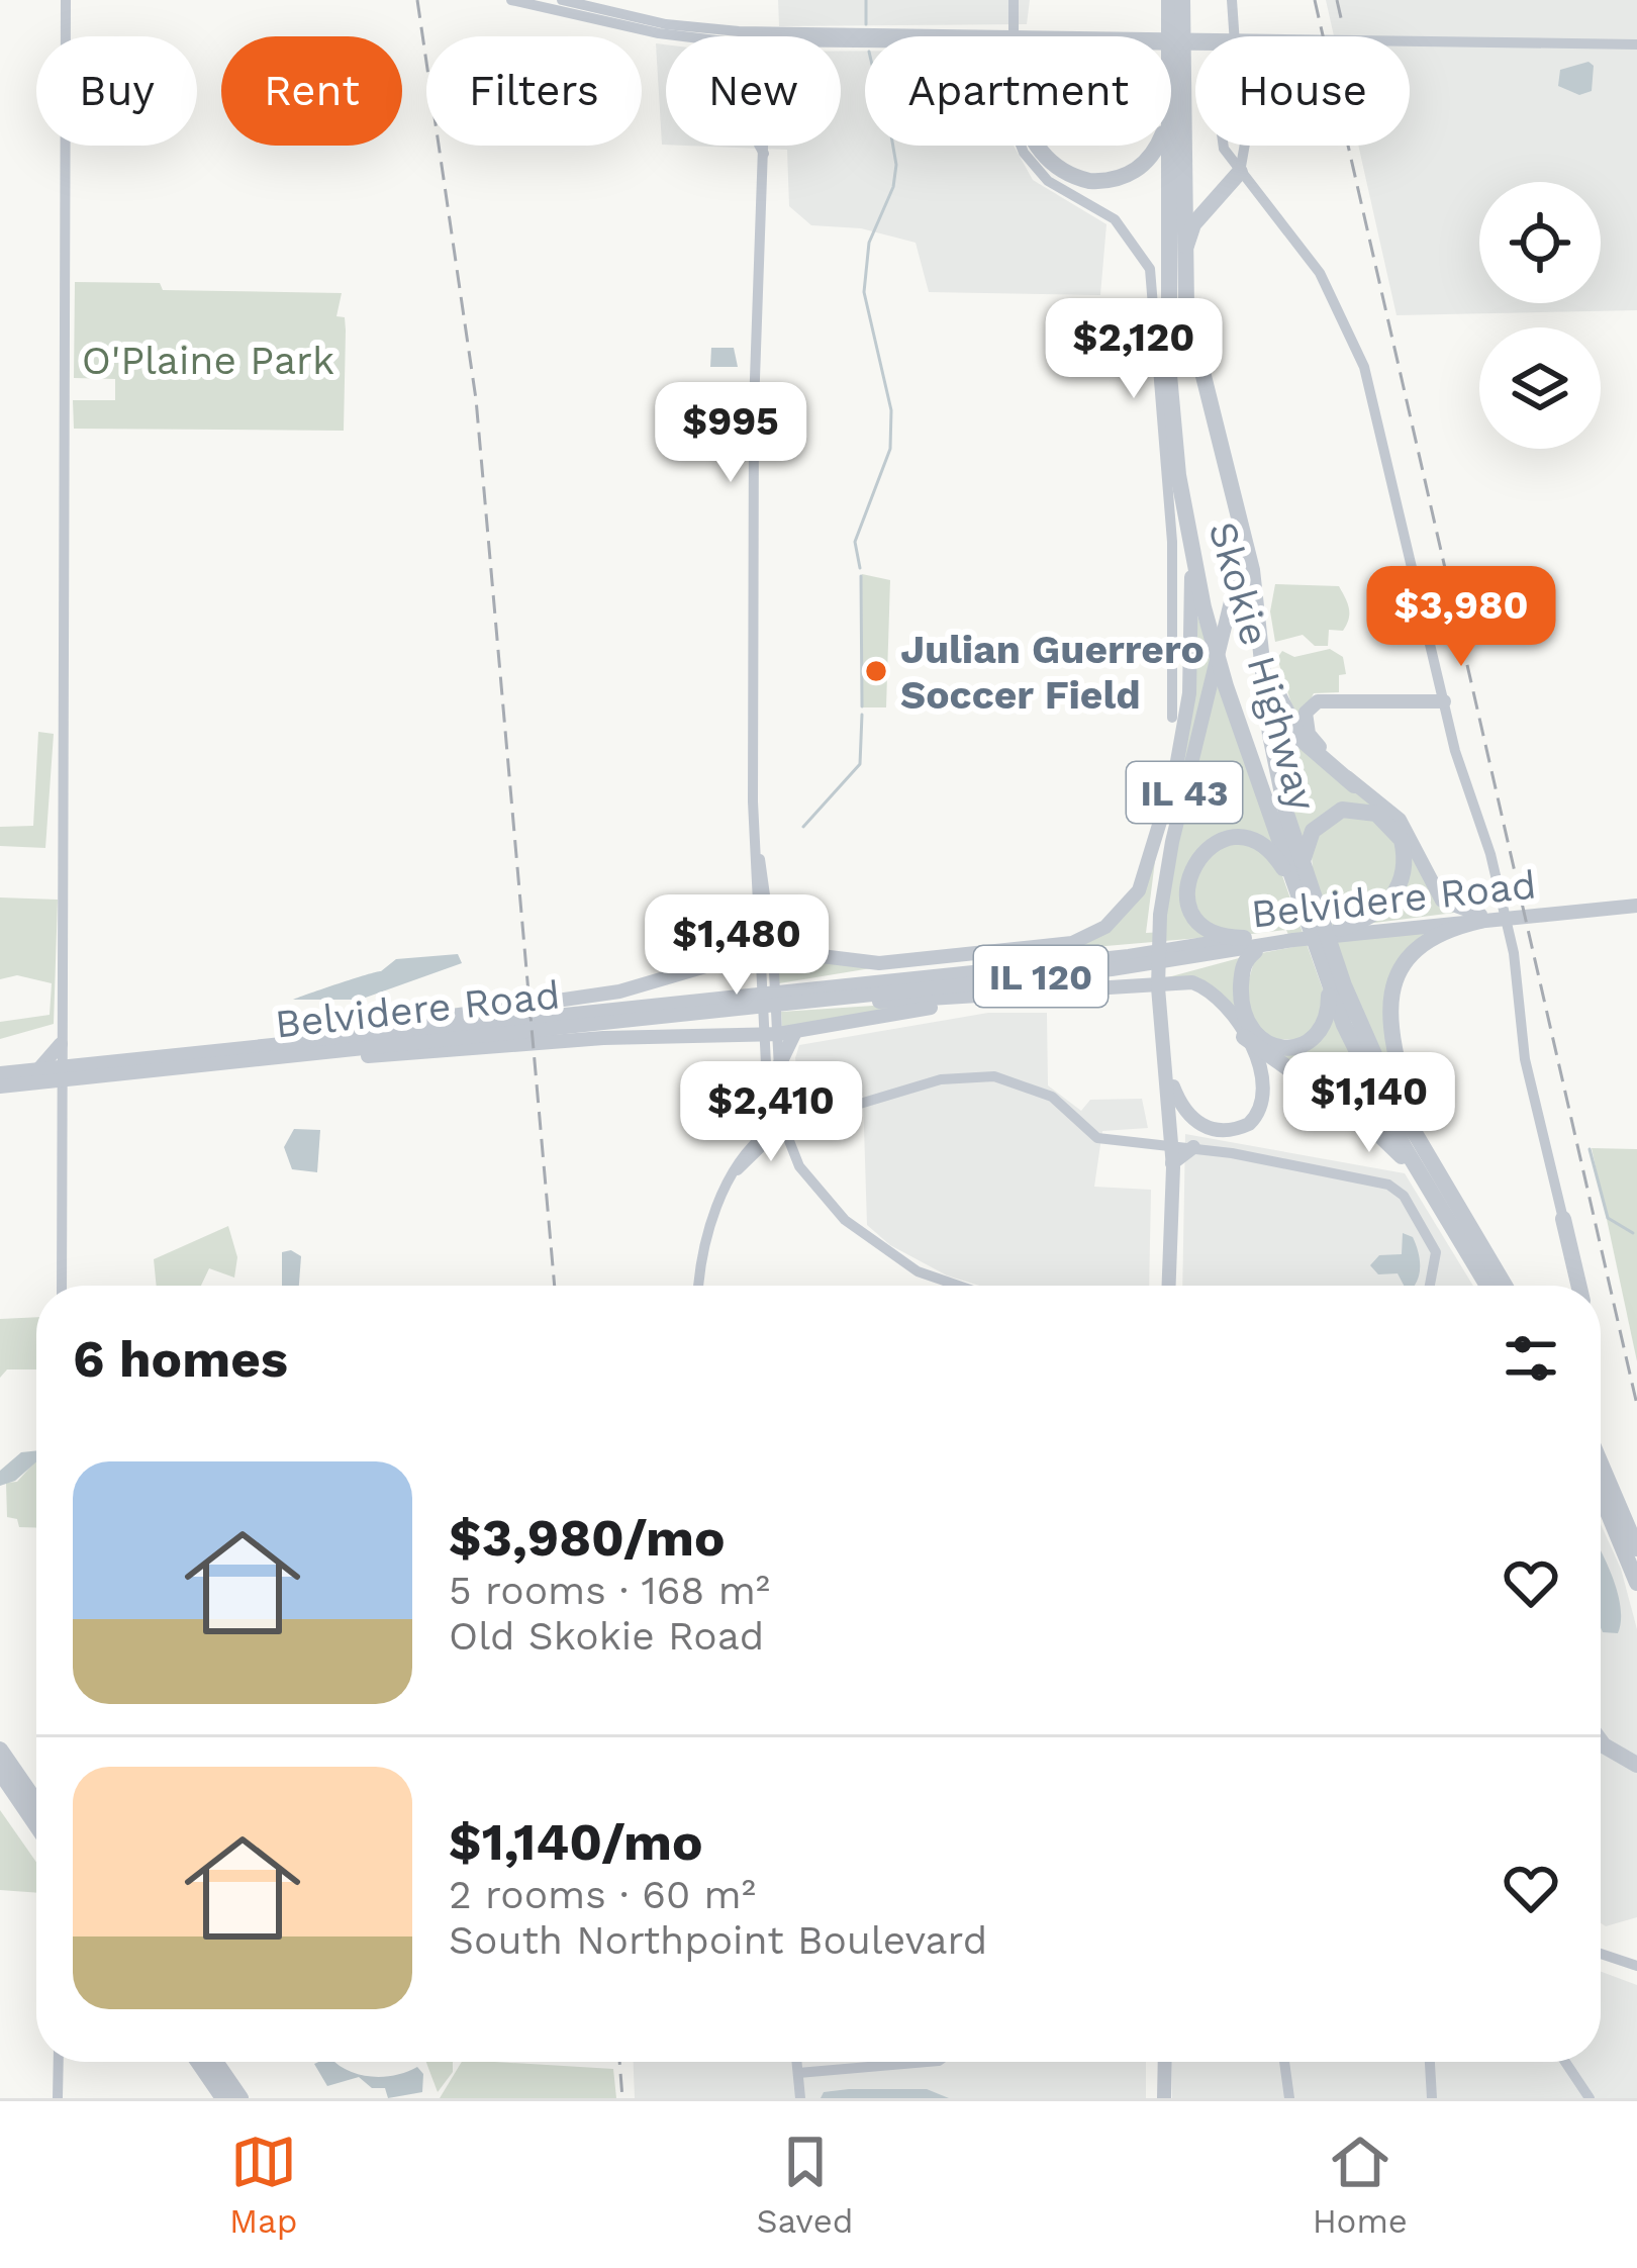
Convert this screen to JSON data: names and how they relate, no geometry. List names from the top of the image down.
{
  "streets": {
    "highway": ["Skokie Highway"],
    "main road": ["IL 43", "Belvidere Road", "IL 120"]
  },
  "crossings": [
    ["Skokie Highway", "IL 43"]
  ],
  "parks": ["O'Plaine Park"],
  "places": ["Julian Guerrero Soccer Field"],
  "page": {
    "chip": [
      "Buy",
      "Rent",
      "Filters",
      "New",
      "Apartment",
      "House"
    ],
    "price": [
      "$2,120",
      "$995",
      "$3,980",
      "$1,480",
      "$1,140",
      "$2,410"
    ],
    "heading": "6 homes",
    "list": [
      {
        "name": "$3,980/mo",
        "note": "5 rooms · 168 m² · Old Skokie Road"
      },
      {
        "name": "$1,140/mo",
        "note": "2 rooms · 60 m² · South Northpoint Boulevard"
      }
    ],
    "tabs": ["Map", "Saved", "Home"]
  }
}
